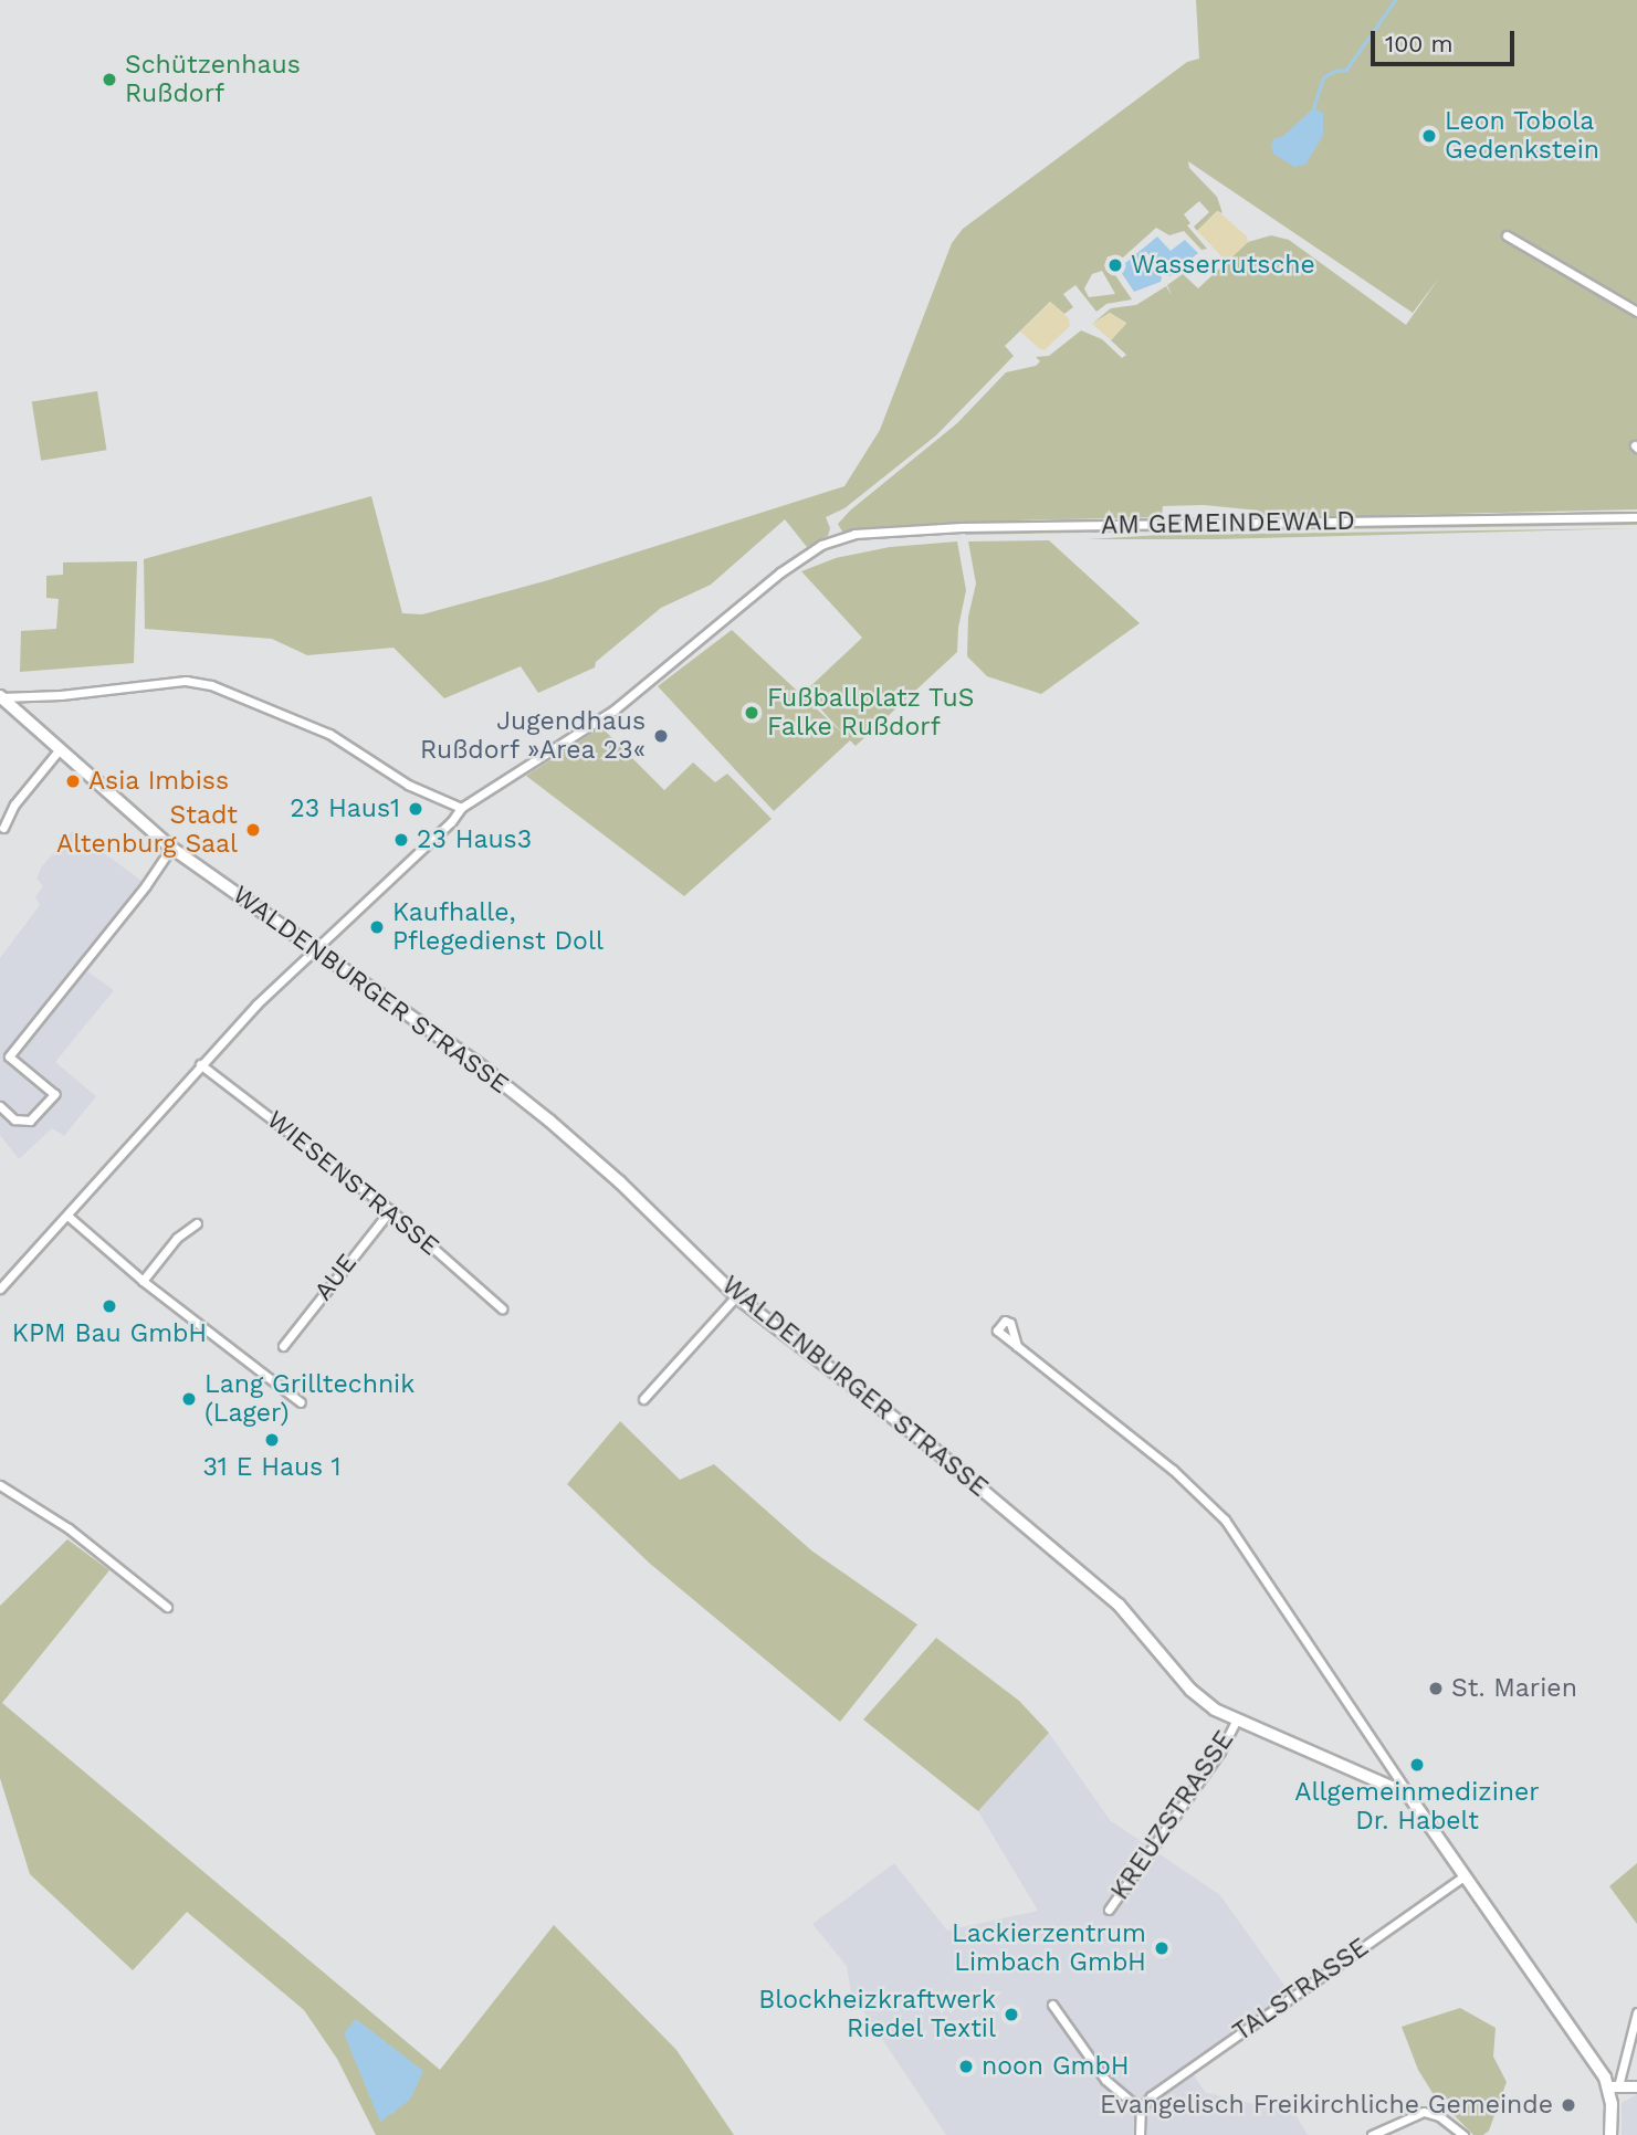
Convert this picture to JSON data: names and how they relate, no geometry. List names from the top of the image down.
{
  "streets": {
    "main road": ["WALDENBURGER STRASSE"],
    "street": [
      "AM GEMEINDEWALD",
      "WIESENSTRASSE",
      "AUE",
      "KREUZSTRASSE",
      "TALSTRASSE"
    ]
  },
  "crossings": [
    ["AM GEMEINDEWALD", "WALDENBURGER STRASSE"],
    ["AM GEMEINDEWALD", "WIESENSTRASSE"],
    ["WALDENBURGER STRASSE", "KREUZSTRASSE"],
    ["WIESENSTRASSE", "AUE"]
  ],
  "places": [
    "Schützenhaus Rußdorf",
    "Leon Tobola Gedenkstein",
    "Wasserrutsche",
    "Fußballplatz TuS Falke Rußdorf",
    "Jugendhaus Rußdorf »Area 23«",
    "Asia Imbiss",
    "23 Haus1",
    "Stadt Altenburg Saal",
    "23 Haus3",
    "Kaufhalle, Pflegedienst Doll",
    "KPM Bau GmbH",
    "Lang Grilltechnik (Lager)",
    "31 E Haus 1",
    "St. Marien",
    "Allgemeinmediziner Dr. Habelt",
    "Lackierzentrum Limbach GmbH",
    "Blockheizkraftwerk Riedel Textil",
    "noon GmbH",
    "Evangelisch Freikirchliche Gemeinde"
  ],
  "scale_bar": "100 m"
}
